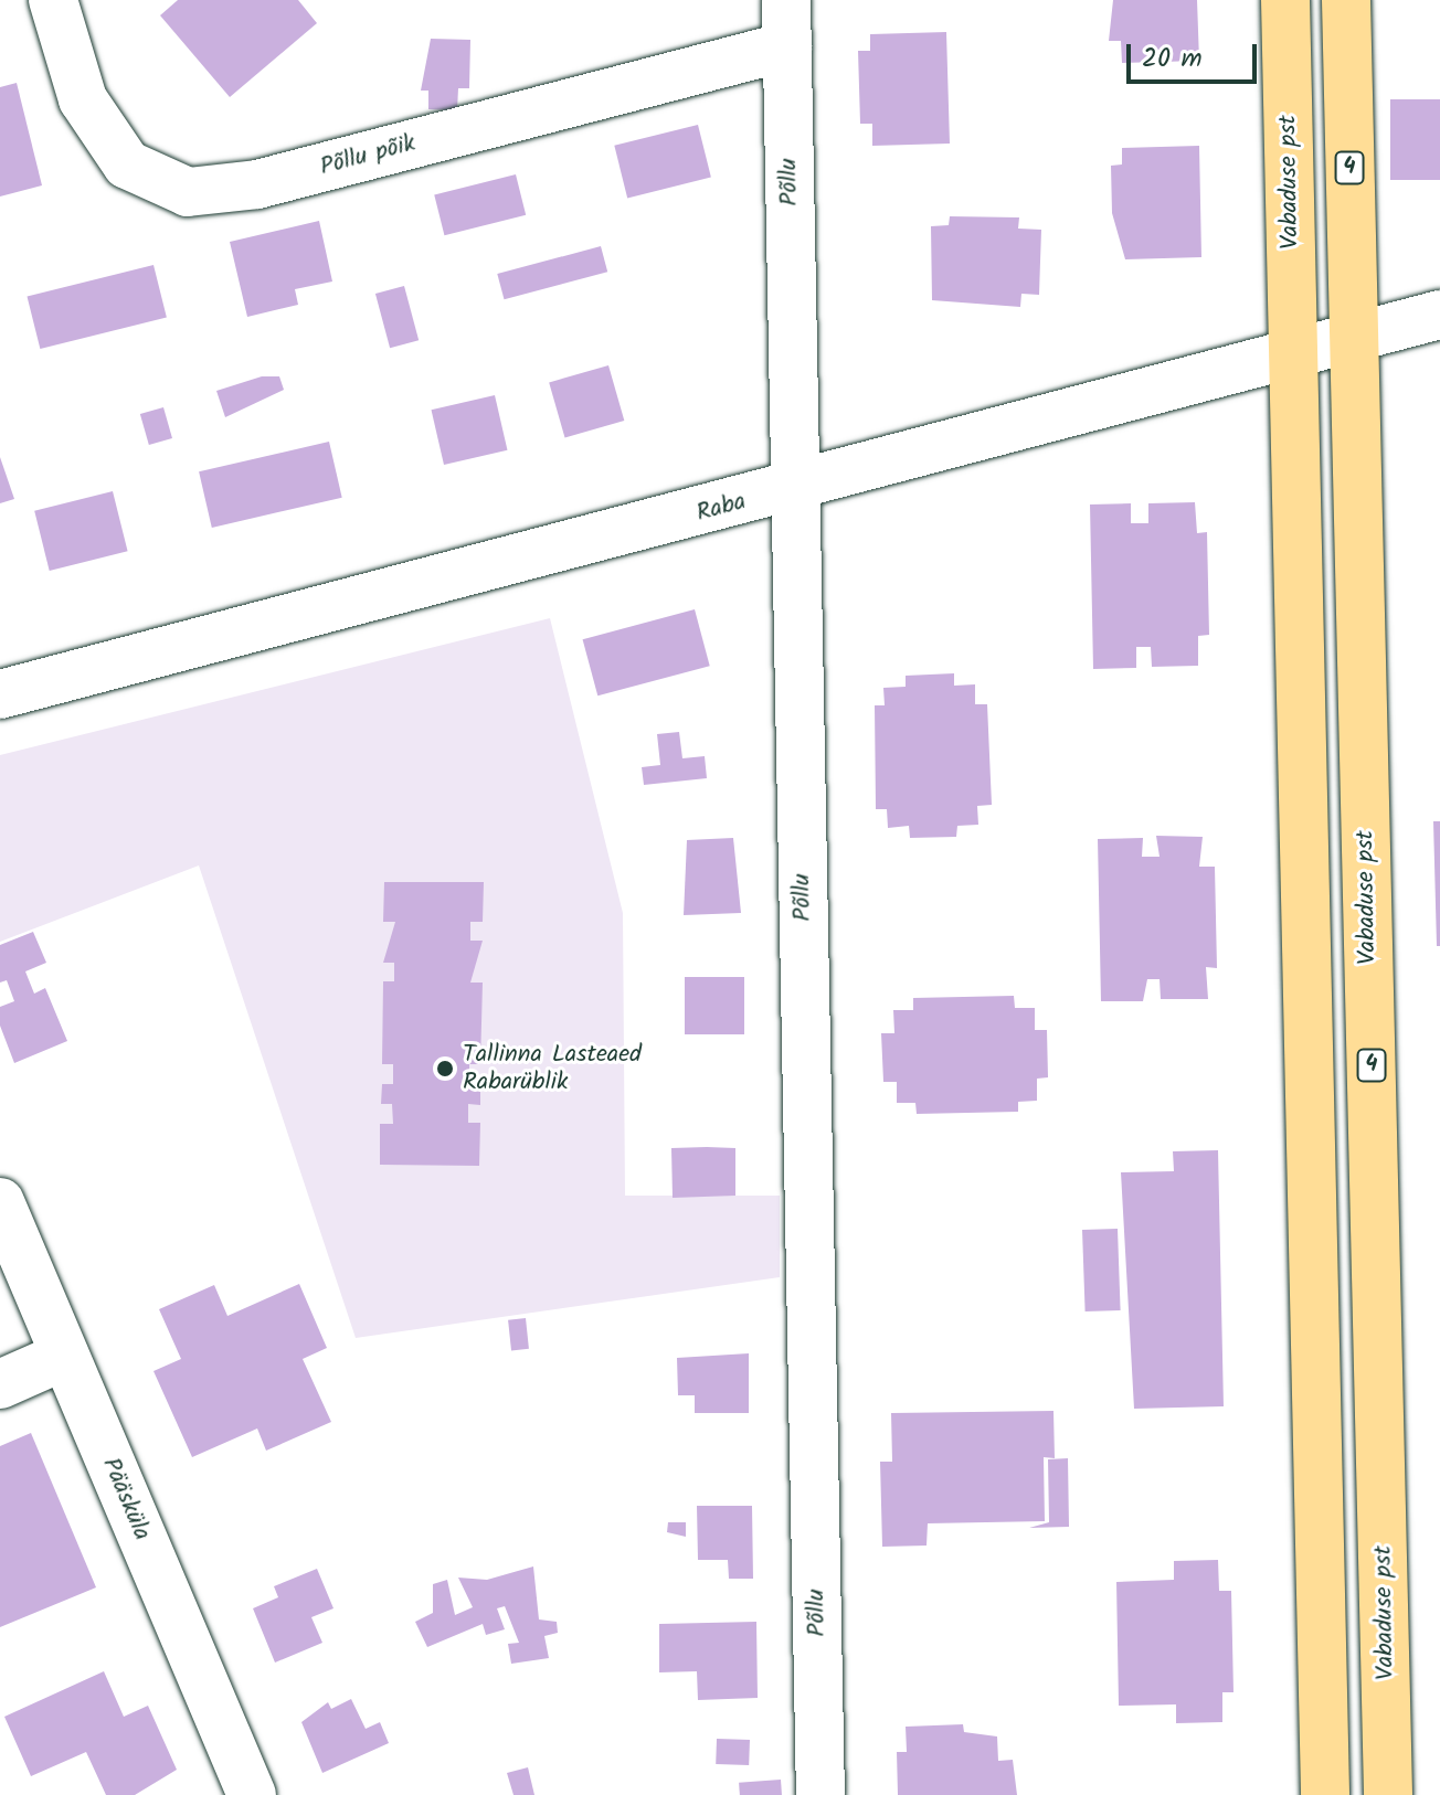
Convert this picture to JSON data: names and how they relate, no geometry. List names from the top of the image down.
{
  "streets": {
    "highway": ["4", "Vabaduse pst"],
    "street": [
      "Põllu põik",
      "Põllu",
      "Raba",
      "Pääsküla"
    ]
  },
  "crossings": [
    ["Põllu põik", "Põllu"],
    ["Põllu", "Raba"],
    ["Vabaduse pst", "Raba"]
  ],
  "places": ["Tallinna Lasteaed Rabarüblik"],
  "scale_bar": "20 m"
}
